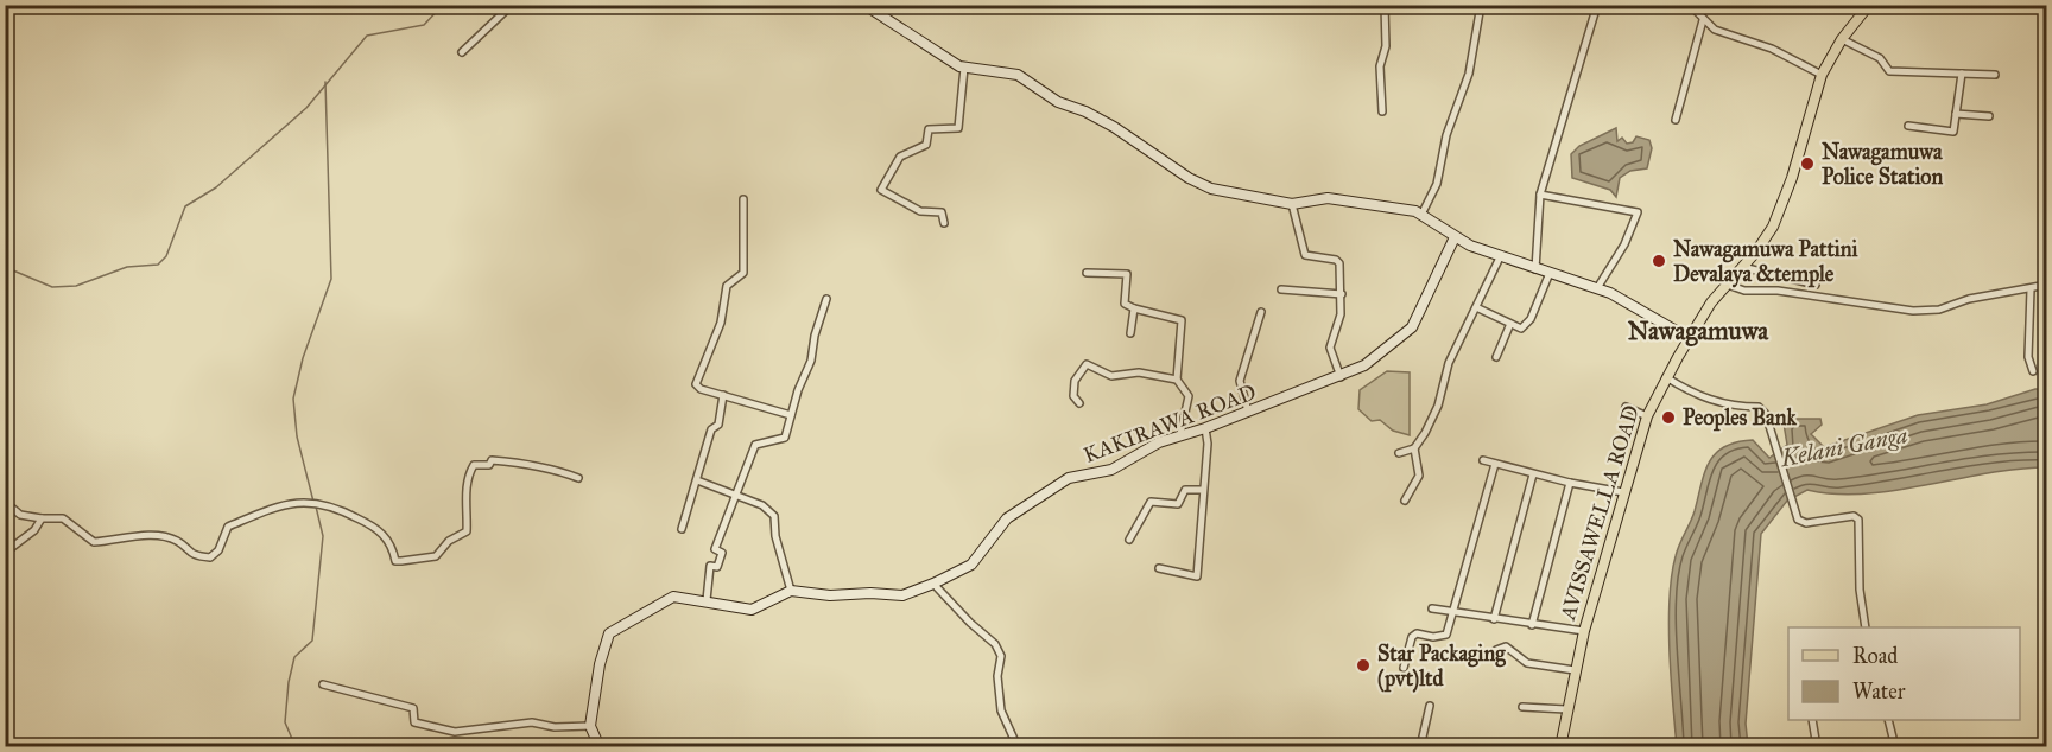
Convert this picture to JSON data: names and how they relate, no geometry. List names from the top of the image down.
{
  "streets": {
    "main road": ["AVISSAWELLA ROAD"],
    "street": ["KAKIRAWA ROAD"]
  },
  "districts": ["Nawagamuwa"],
  "water": ["Kelani Ganga"],
  "places": [
    "Nawagamuwa Police Station",
    "Nawagamuwa Pattini Devalaya &temple",
    "Peoples Bank",
    "Star Packaging (pvt)ltd"
  ],
  "legend": ["Road", "Water"]
}
